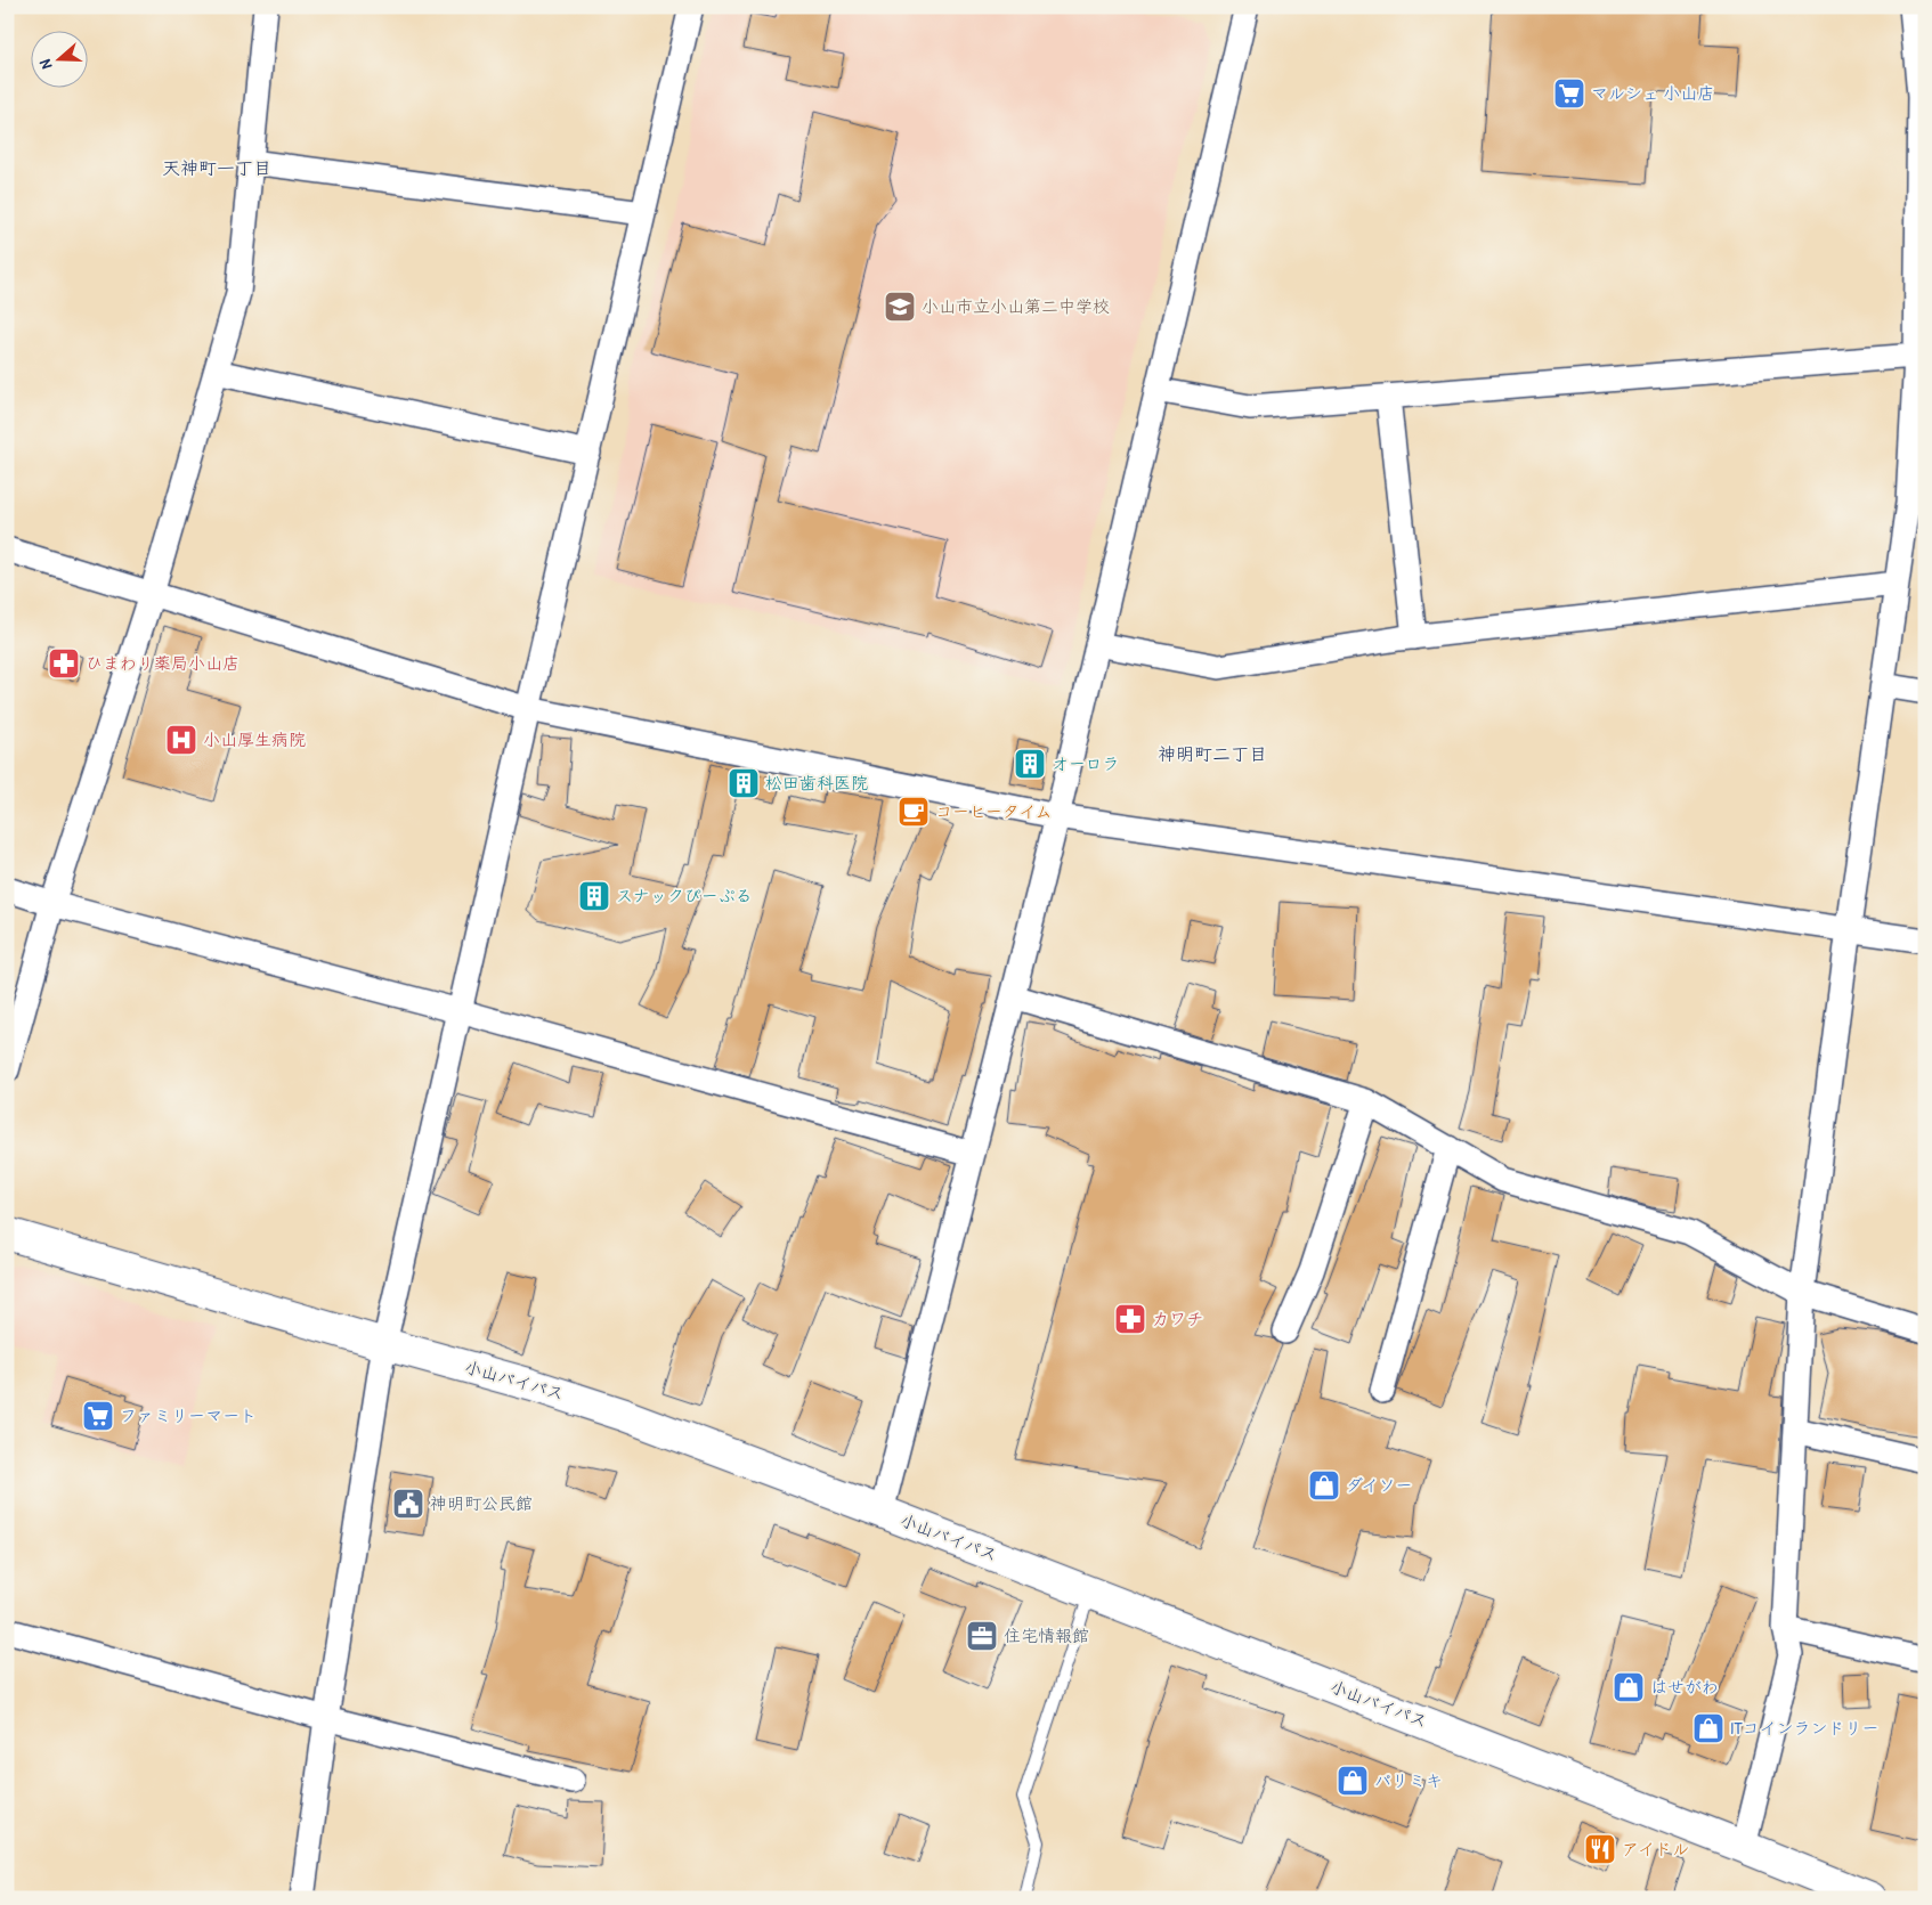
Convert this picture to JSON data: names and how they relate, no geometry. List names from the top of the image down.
{
  "streets": {
    "highway": ["小山バイパス"]
  },
  "districts": ["天神町一丁目", "神明町二丁目"],
  "places": {
    "supermarket": ["マルシェ 小山店", "ファミリーマート"],
    "school or university": ["小山市立小山第二中学校"],
    "pharmacy": ["ひまわり薬局小山店", "カワチ"],
    "hospital": ["小山厚生病院"],
    "building": ["オーロラ", "松田歯科医院", "スナックぴーぷる"],
    "cafe": ["コーヒータイム"],
    "shop": [
      "ダイソー",
      "はせがわ",
      "ITコインランドリー",
      "パリミキ"
    ],
    "public building": ["神明町公民館"],
    "office": ["住宅情報館"],
    "restaurant": ["アイドル"]
  },
  "north": "left"
}
